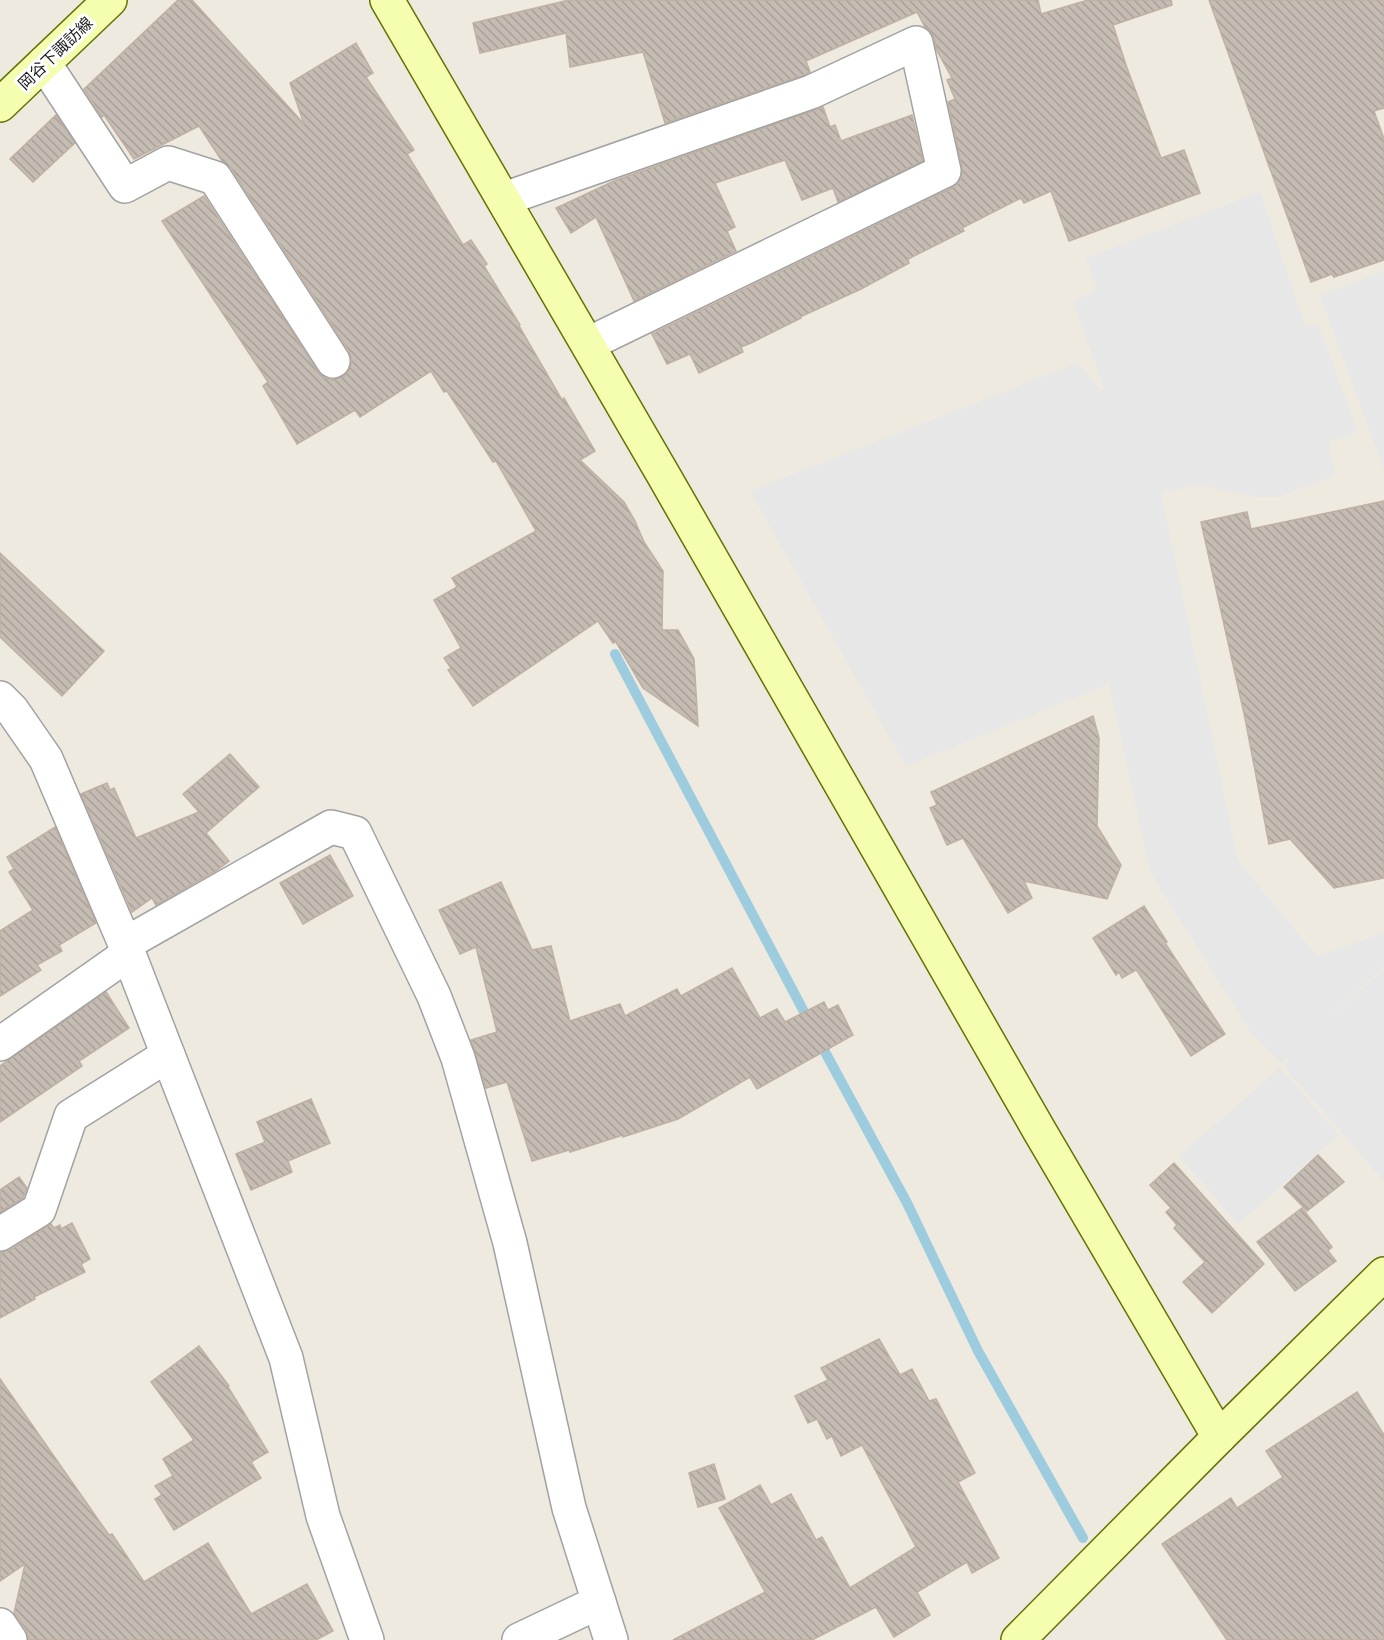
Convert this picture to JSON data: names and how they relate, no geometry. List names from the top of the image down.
{
  "streets": {
    "street": ["岡谷下諏訪線"]
  }
}
